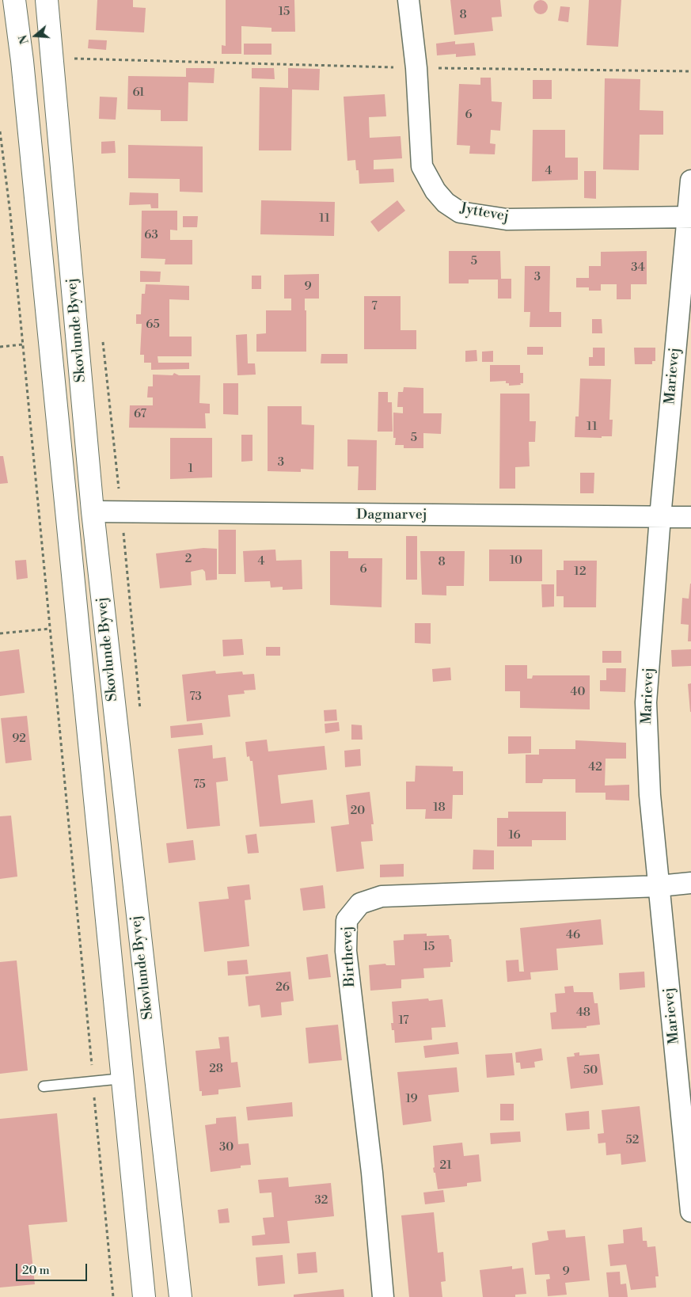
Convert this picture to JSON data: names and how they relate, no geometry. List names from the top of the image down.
{
  "streets": {
    "main road": ["Skovlunde Byvej"],
    "street": [
      "Jyttevej",
      "Marievej",
      "Dagmarvej",
      "Birthevej"
    ]
  },
  "crossings": [
    ["Jyttevej", "Marievej"],
    ["Skovlunde Byvej", "Dagmarvej"],
    ["Marievej", "Dagmarvej"],
    ["Marievej", "Birthevej"]
  ],
  "house_numbers": [
    "15",
    "8",
    "61",
    "6",
    "4",
    "11",
    "63",
    "5",
    "34",
    "3",
    "9",
    "7",
    "65",
    "67",
    "11",
    "5",
    "3",
    "1",
    "2",
    "10",
    "4",
    "8",
    "6",
    "12",
    "40",
    "73",
    "92",
    "42",
    "75",
    "18",
    "20",
    "16",
    "46",
    "15",
    "26",
    "48",
    "17",
    "28",
    "50",
    "19",
    "52",
    "30",
    "21",
    "32",
    "9"
  ],
  "scale_bar": "20 m",
  "north": "left"
}
